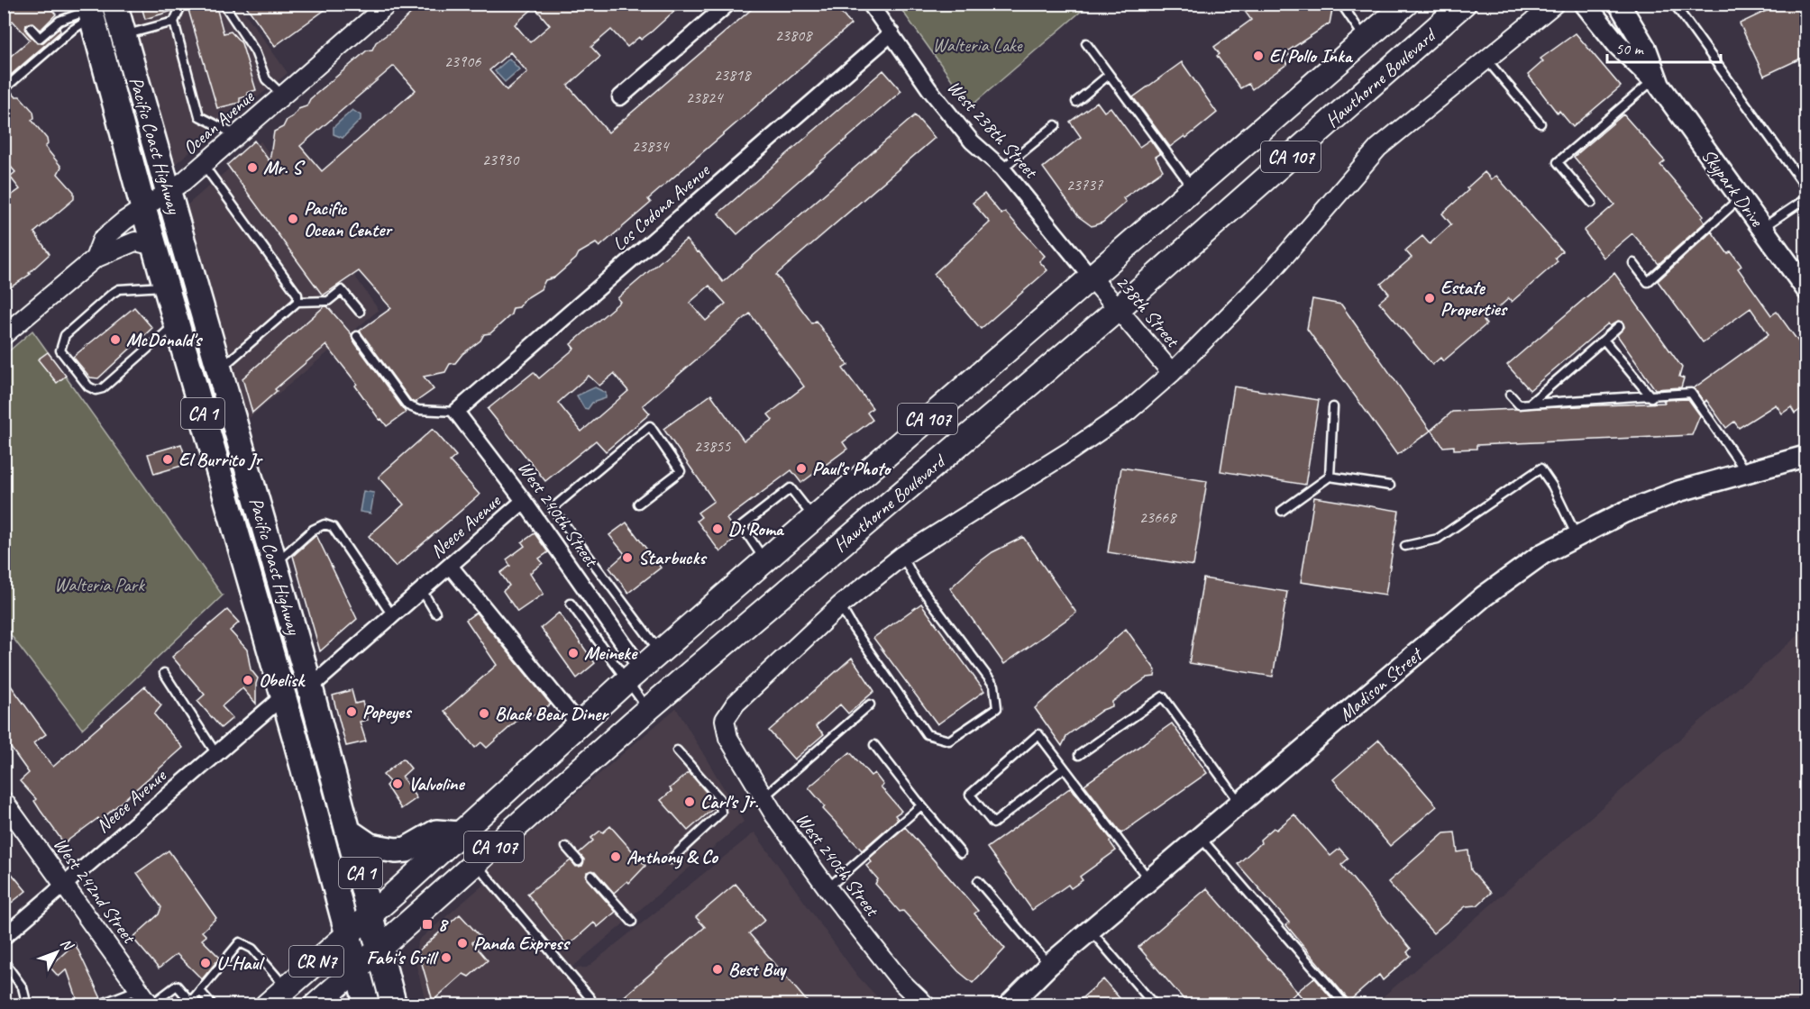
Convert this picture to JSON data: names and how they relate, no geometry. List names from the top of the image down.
{
  "streets": {
    "highway": ["Pacific Coast Highway", "CA 1"],
    "main road": [
      "Hawthorne Boulevard",
      "CA 107",
      "Skypark Drive",
      "Madison Street",
      "CR N7"
    ],
    "street": [
      "Ocean Avenue",
      "West 238th Street",
      "Los Codona Avenue",
      "238th Street",
      "West 240th Street",
      "Neece Avenue",
      "West 242nd Street"
    ]
  },
  "crossings": [
    ["Hawthorne Boulevard", "West 238th Street"],
    ["Hawthorne Boulevard", "Pacific Coast Highway"],
    ["Hawthorne Boulevard", "238th Street"],
    ["Hawthorne Boulevard", "West 240th Street"],
    ["Ocean Avenue", "Pacific Coast Highway"],
    ["West 238th Street", "Los Codona Avenue"],
    ["West 238th Street", "238th Street"],
    ["Pacific Coast Highway", "Neece Avenue"],
    ["Los Codona Avenue", "West 240th Street"],
    ["West 240th Street", "Neece Avenue"],
    ["Neece Avenue", "West 242nd Street"]
  ],
  "parks": ["Walteria Lake", "Walteria Park"],
  "places": {
    "other": [
      "El Pollo Inka",
      "Mr. S",
      "Pacific Ocean Center",
      "Estate Properties",
      "McDonald's",
      "El Burrito Jr",
      "Paul's Photo",
      "Di Roma",
      "Starbucks",
      "Meineke",
      "Obelisk",
      "Popeyes",
      "Black Bear Diner",
      "Valvoline",
      "Carl's Jr.",
      "Anthony & Co",
      "Panda Express",
      "Fabi's Grill",
      "U-Haul",
      "Best Buy"
    ],
    "transit": ["8"]
  },
  "house_numbers": [
    "23808",
    "23906",
    "23818",
    "23824",
    "23834",
    "23930",
    "23737",
    "23855",
    "23668"
  ],
  "scale_bar": "50 m",
  "north": "top right"
}
